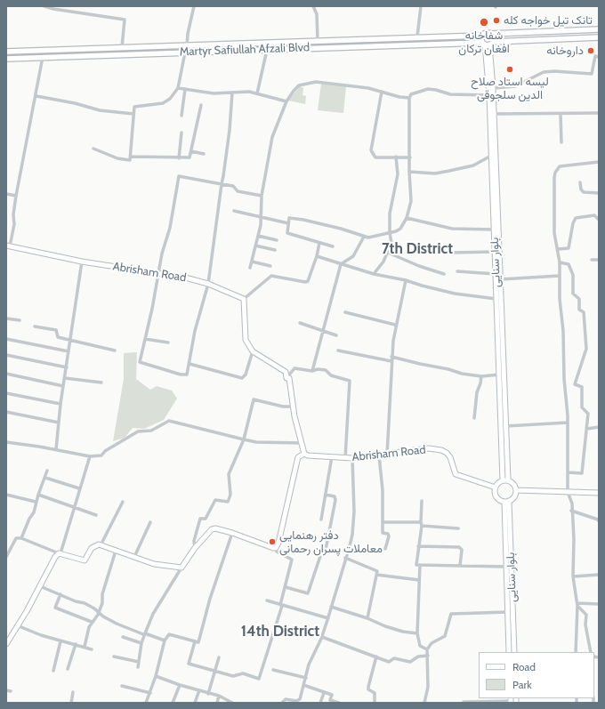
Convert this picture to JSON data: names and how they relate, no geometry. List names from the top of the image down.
{
  "streets": {
    "main road": ["Martyr Safiullah Afzali Blvd", "بلوار سنایی", "Abrisham Road"]
  },
  "crossings": [
    ["Martyr Safiullah Afzali Blvd", "بلوار سنایی"],
    ["بلوار سنایی", "Abrisham Road"]
  ],
  "districts": ["7th District", "14th District"],
  "places": [
    "تانک تیل خواجه کله",
    "شفاخانه افغان ترکان",
    "داروخانه",
    "لیسه استاد صلاح الدین سلجوقی",
    "دفتر رهنمایی معاملات پسران رحمانی"
  ],
  "legend": ["Road", "Park"]
}
